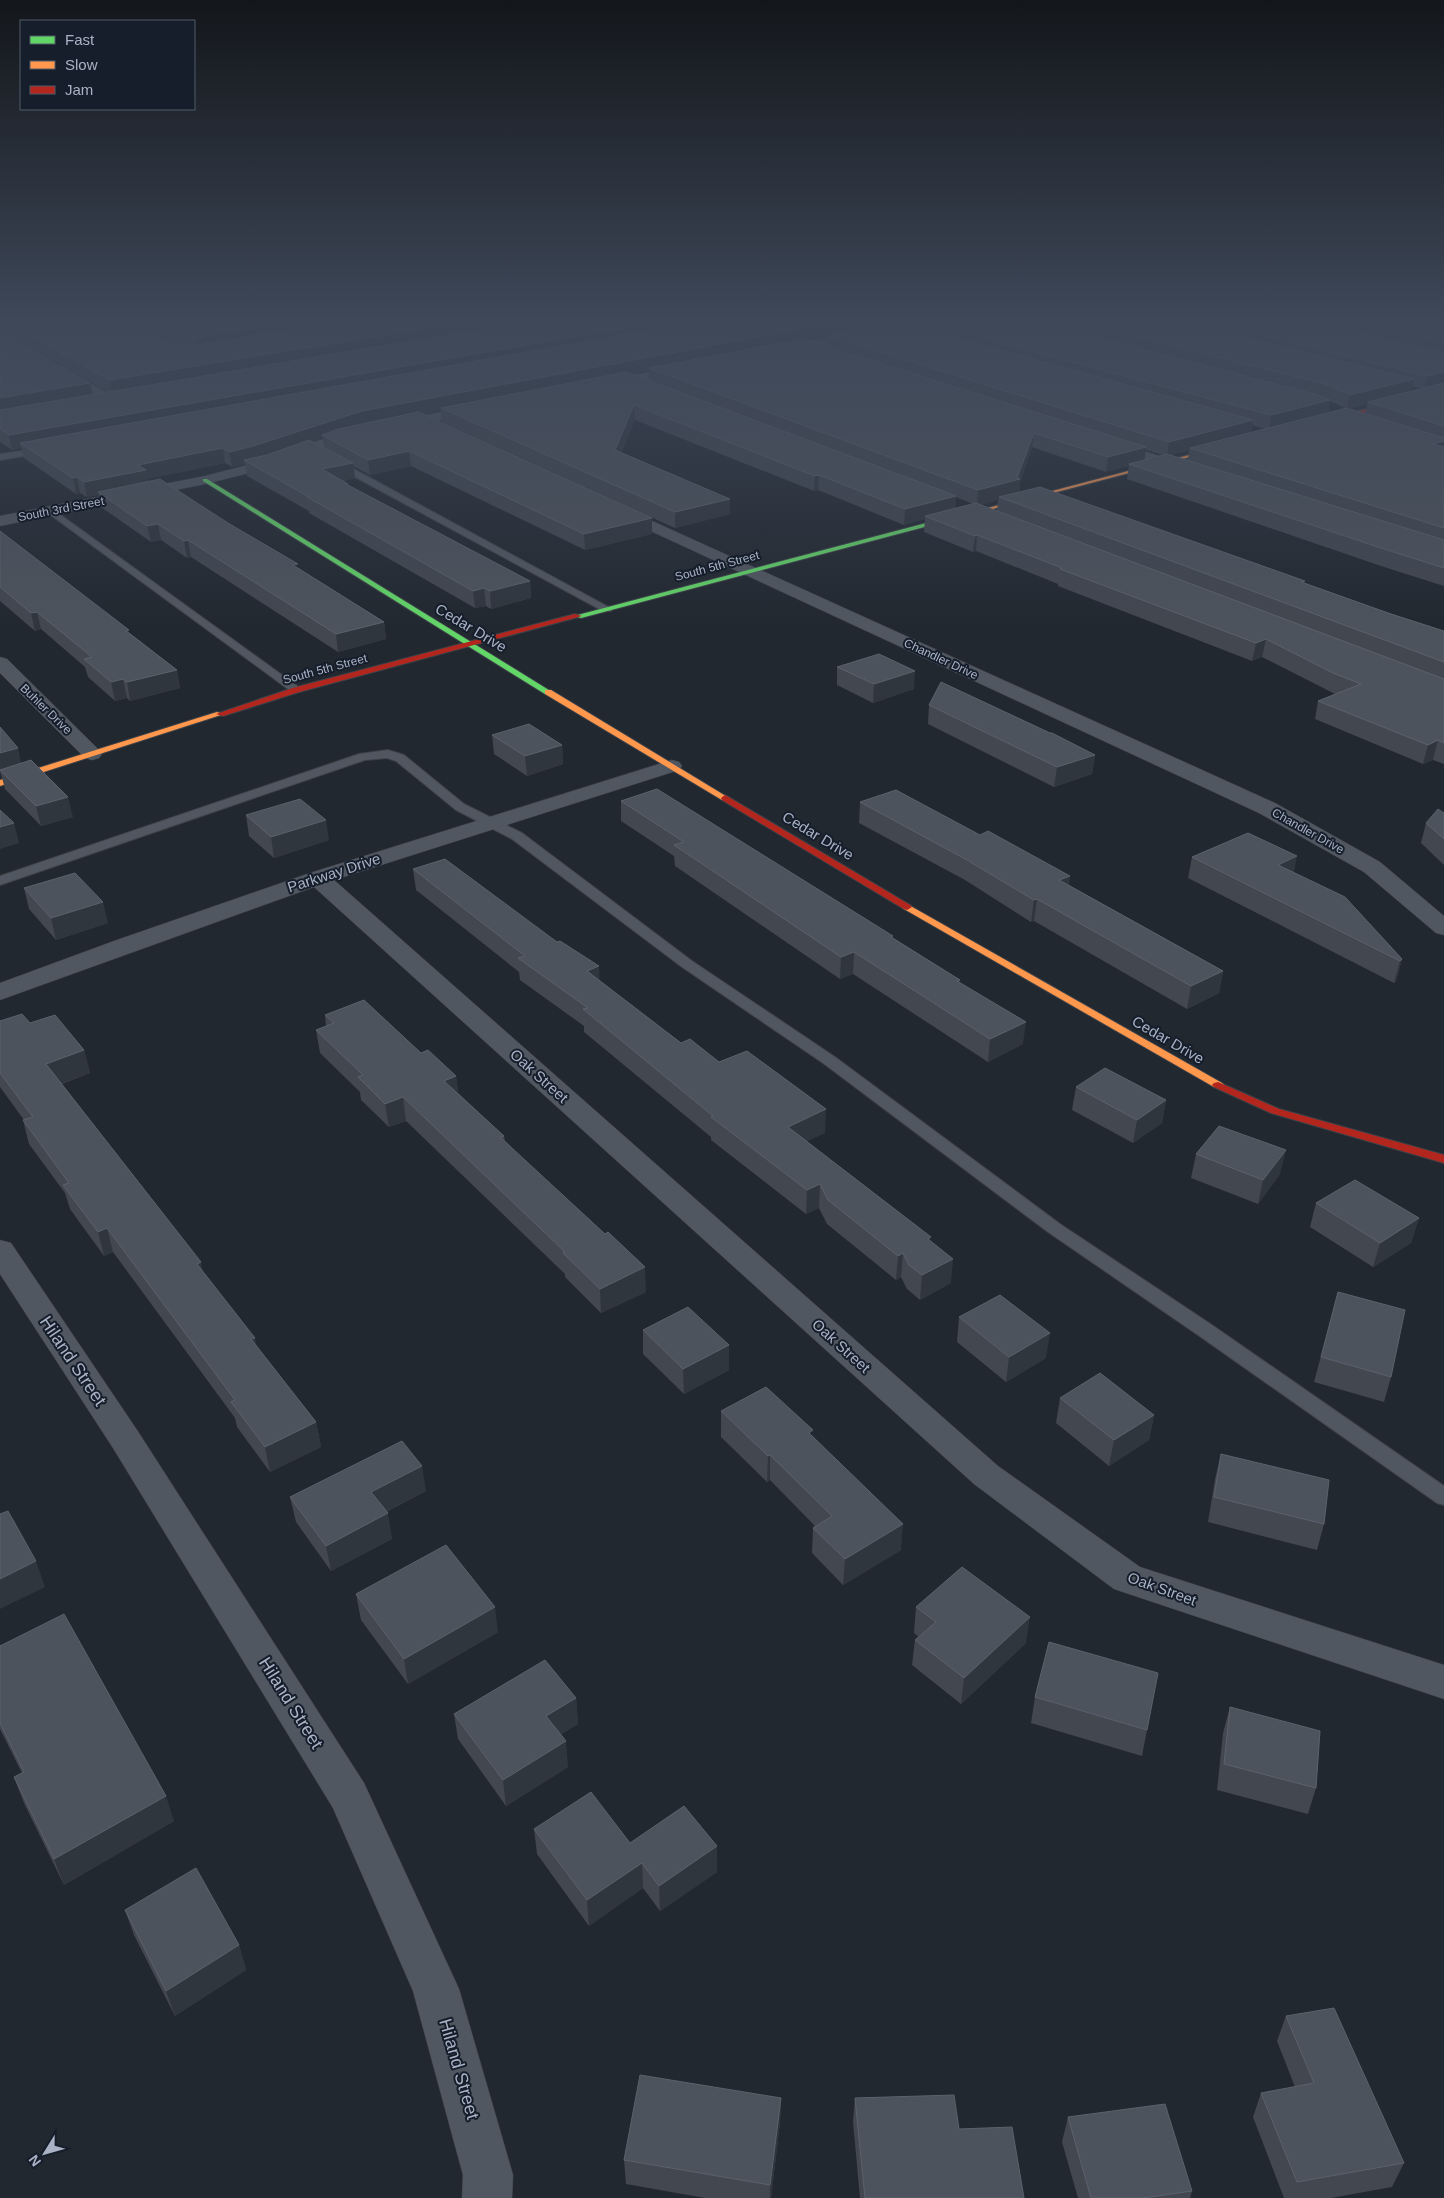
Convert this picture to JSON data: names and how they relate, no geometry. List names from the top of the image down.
{
  "streets": {
    "street": [
      "South 3rd Street",
      "South 5th Street",
      "Cedar Drive",
      "Chandler Drive",
      "Buhler Drive",
      "Parkway Drive",
      "Oak Street",
      "Hiland Street"
    ]
  },
  "crossings": [
    ["South 3rd Street", "Cedar Drive"],
    ["South 5th Street", "Cedar Drive"],
    ["South 5th Street", "Chandler Drive"],
    ["South 5th Street", "Buhler Drive"],
    ["Cedar Drive", "Parkway Drive"],
    ["Parkway Drive", "Oak Street"]
  ],
  "legend": ["Fast", "Slow", "Jam"],
  "north": "bottom left"
}
